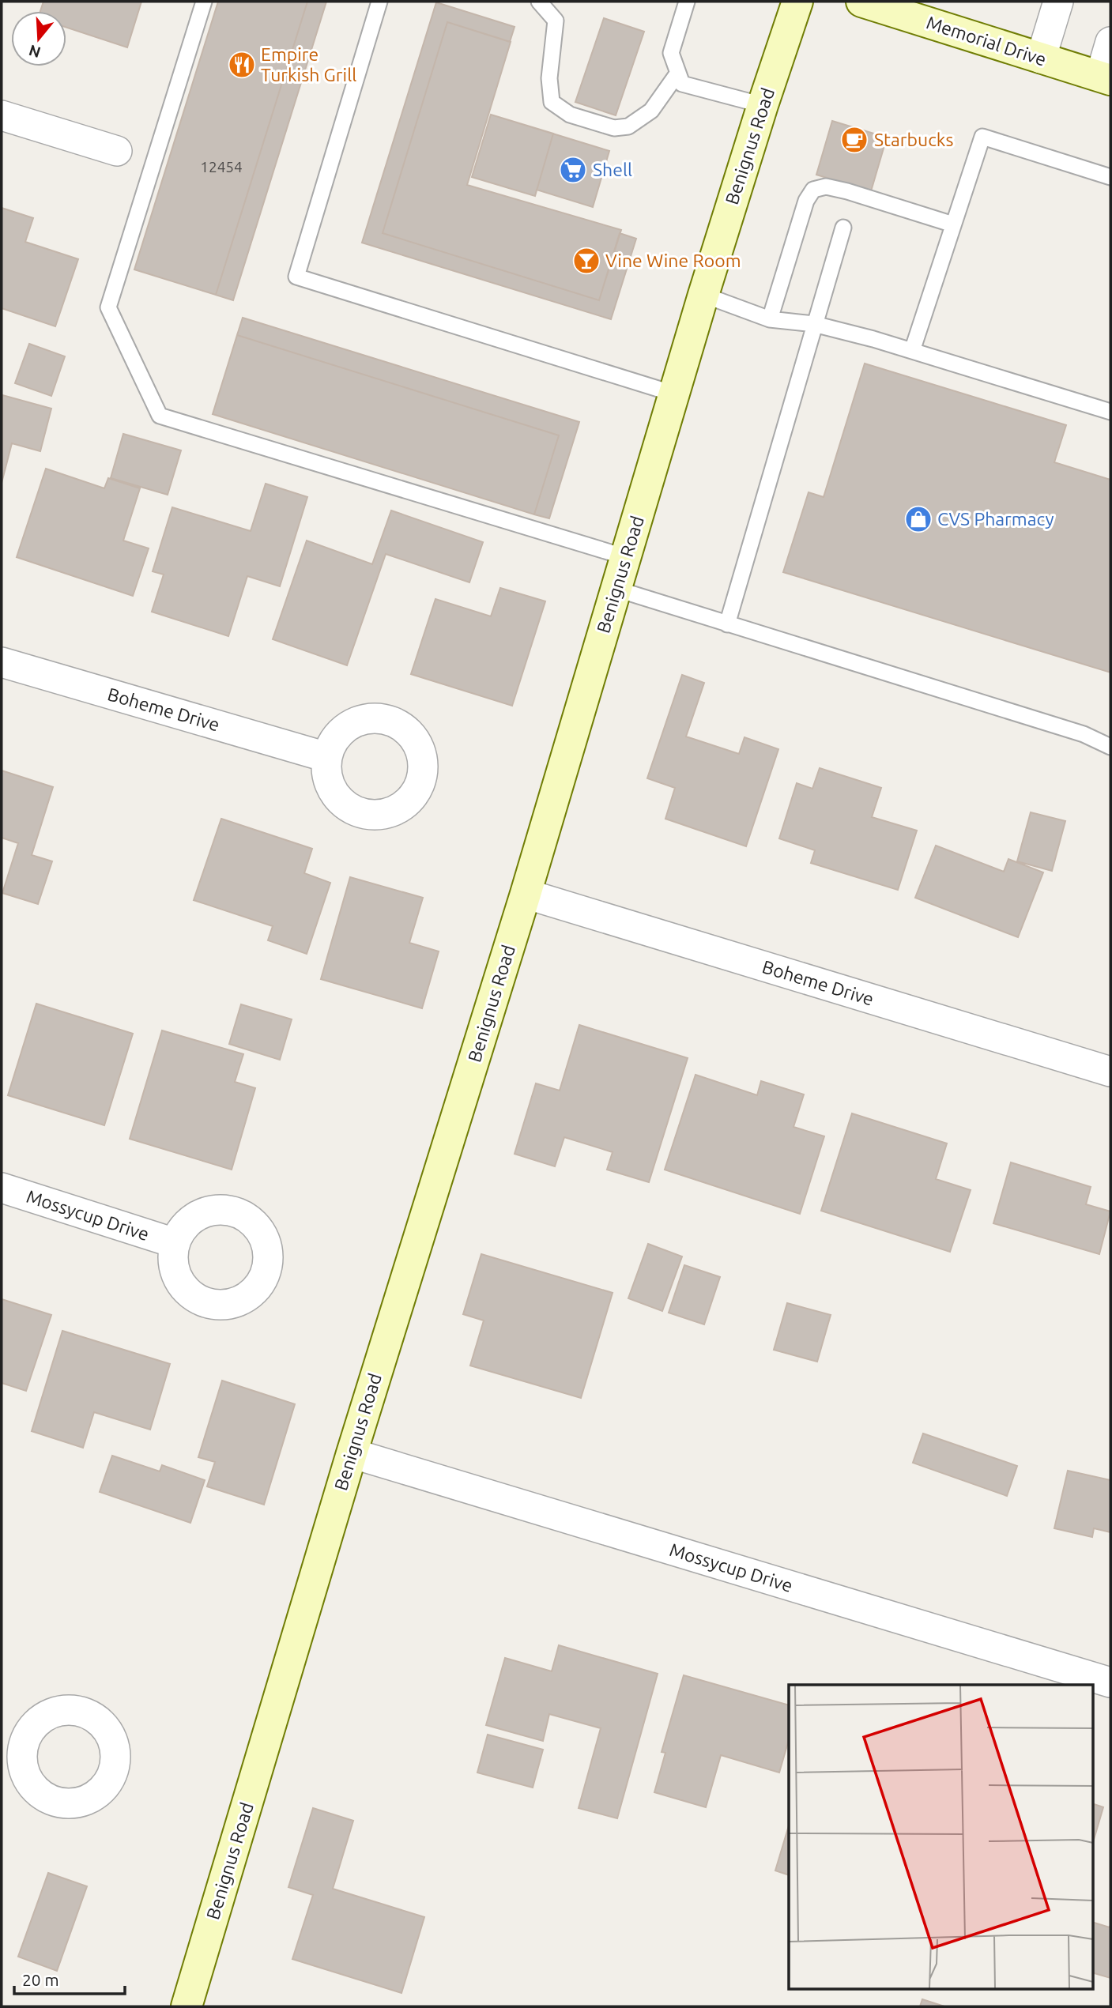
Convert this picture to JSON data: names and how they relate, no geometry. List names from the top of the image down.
{
  "streets": {
    "street": [
      "Memorial Drive",
      "Benignus Road",
      "Boheme Drive",
      "Mossycup Drive"
    ]
  },
  "crossings": [
    ["Benignus Road", "Boheme Drive"],
    ["Benignus Road", "Mossycup Drive"]
  ],
  "places": {
    "restaurant": ["Empire Turkish Grill"],
    "cafe": ["Starbucks"],
    "supermarket": ["Shell"],
    "bar": ["Vine Wine Room"],
    "shop": ["CVS Pharmacy"]
  },
  "house_numbers": ["12454"],
  "scale_bar": "20 m",
  "north": "bottom"
}
